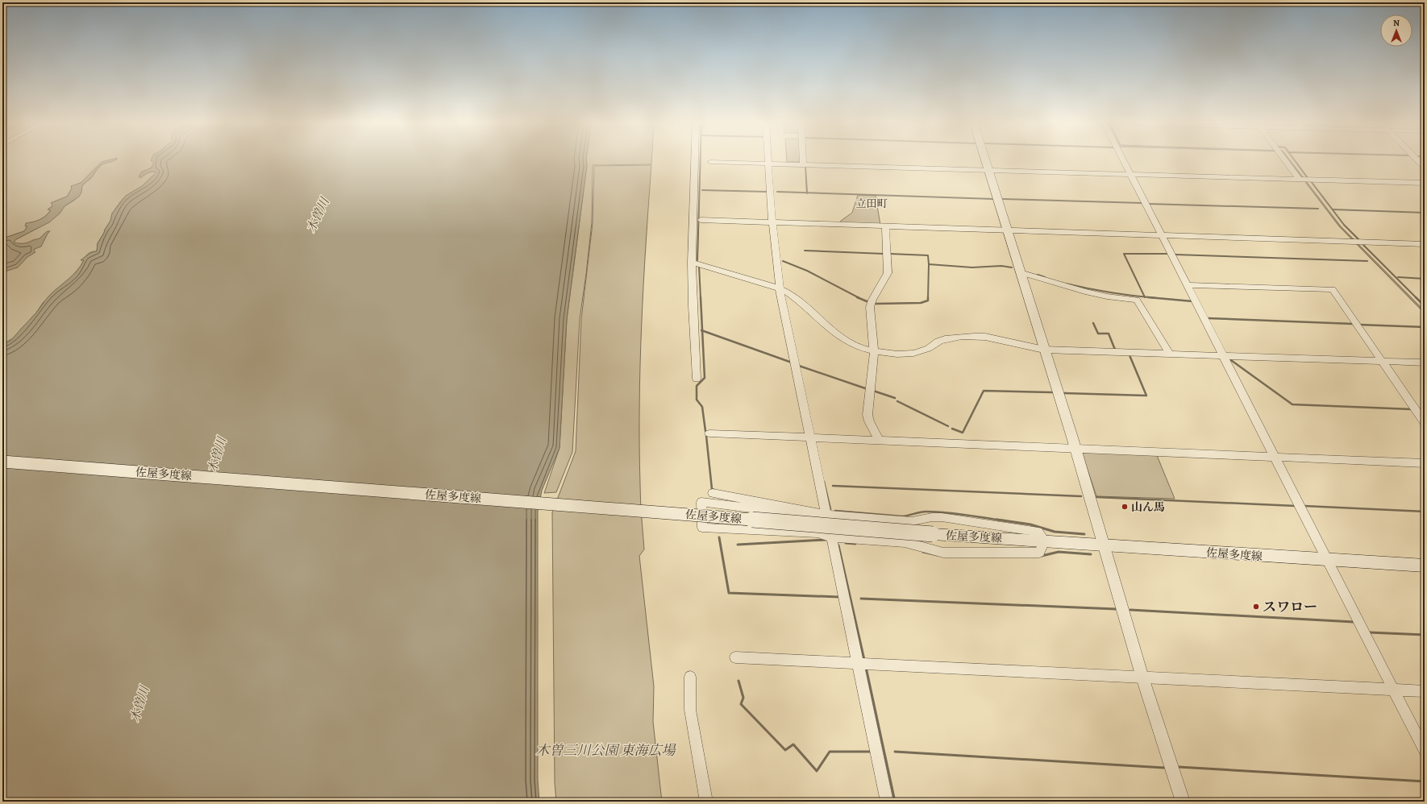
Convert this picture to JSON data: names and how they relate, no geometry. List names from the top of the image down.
{
  "streets": {
    "main road": ["佐屋多度線"]
  },
  "districts": ["立田町"],
  "water": ["木曽川"],
  "parks": ["木曽三川公園 東海広場"],
  "places": ["山ん馬", "スワロー"],
  "north": "top"
}
